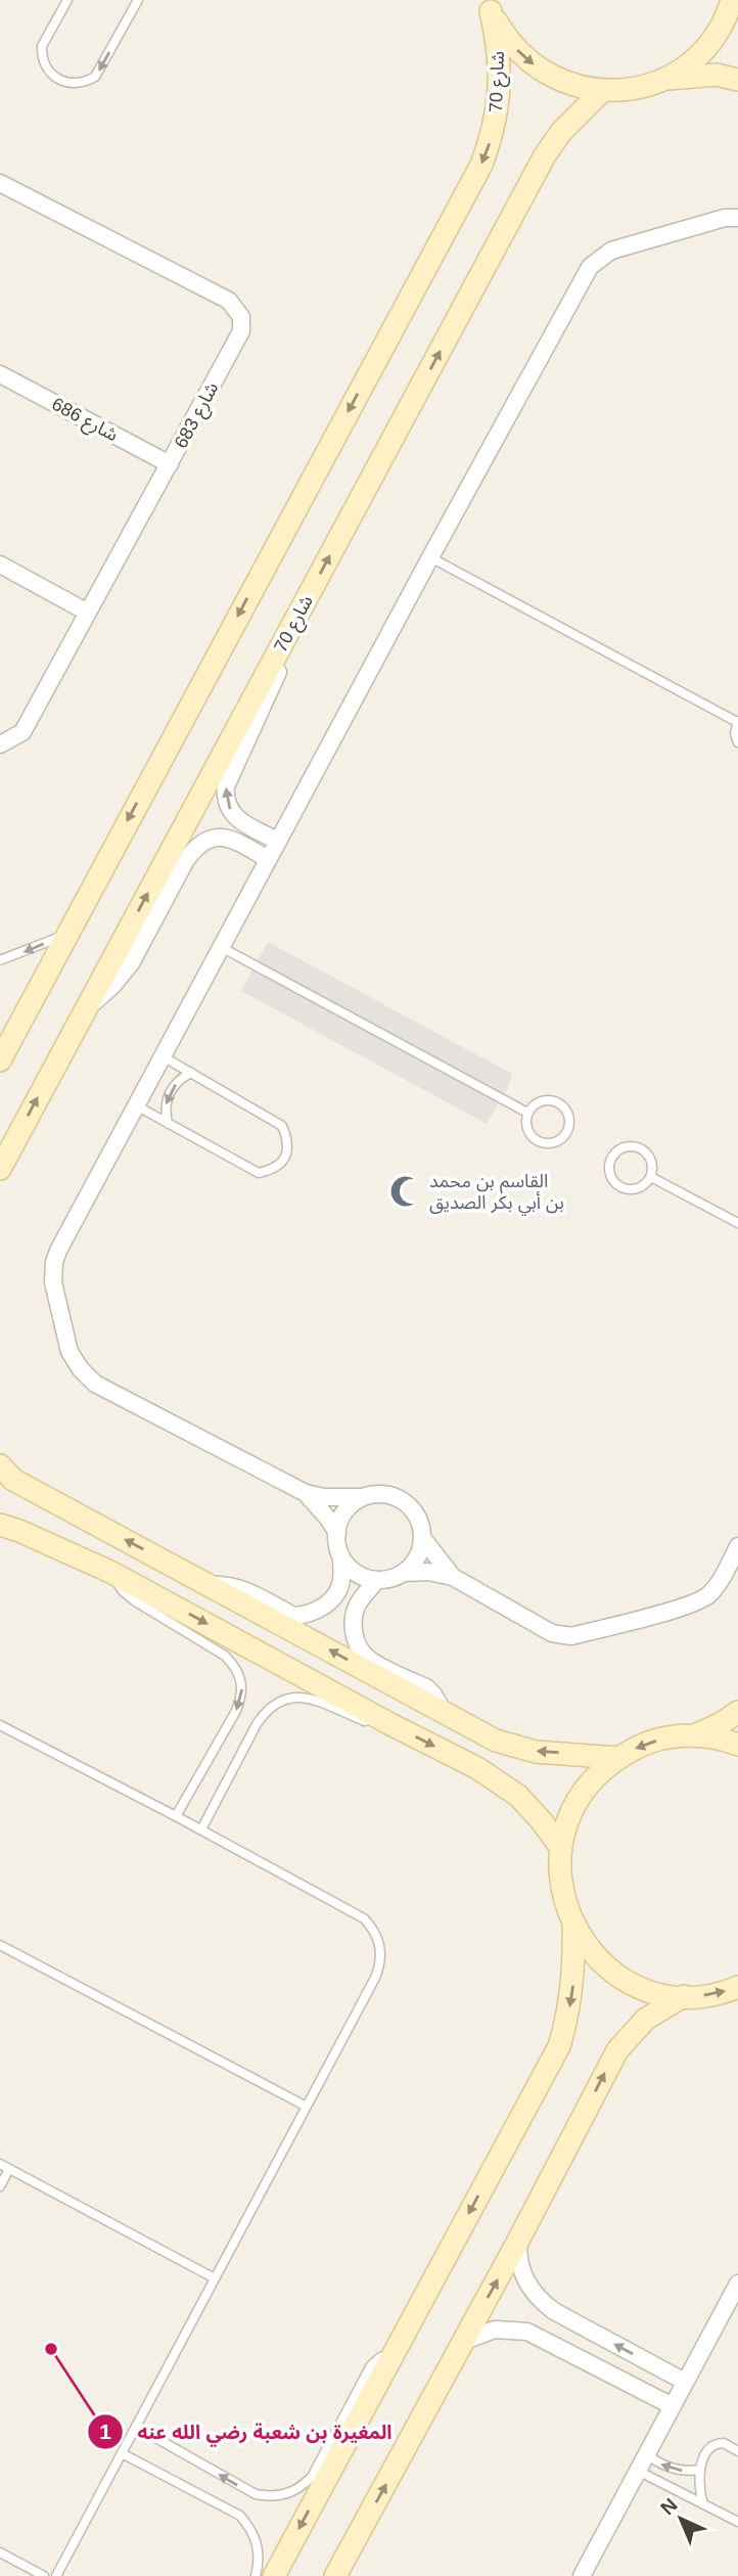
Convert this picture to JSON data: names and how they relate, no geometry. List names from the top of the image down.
{
  "streets": {
    "main road": ["شارع 70"],
    "street": ["شارع 683", "شارع 686"]
  },
  "crossings": [
    ["شارع 683", "شارع 686"]
  ],
  "places": {
    "mosque": ["القاسم بن محمد بن أبي بكر الصديق"],
    "other": ["المغيرة بن شعبة رضي الله عنه"]
  },
  "north": "top left"
}
